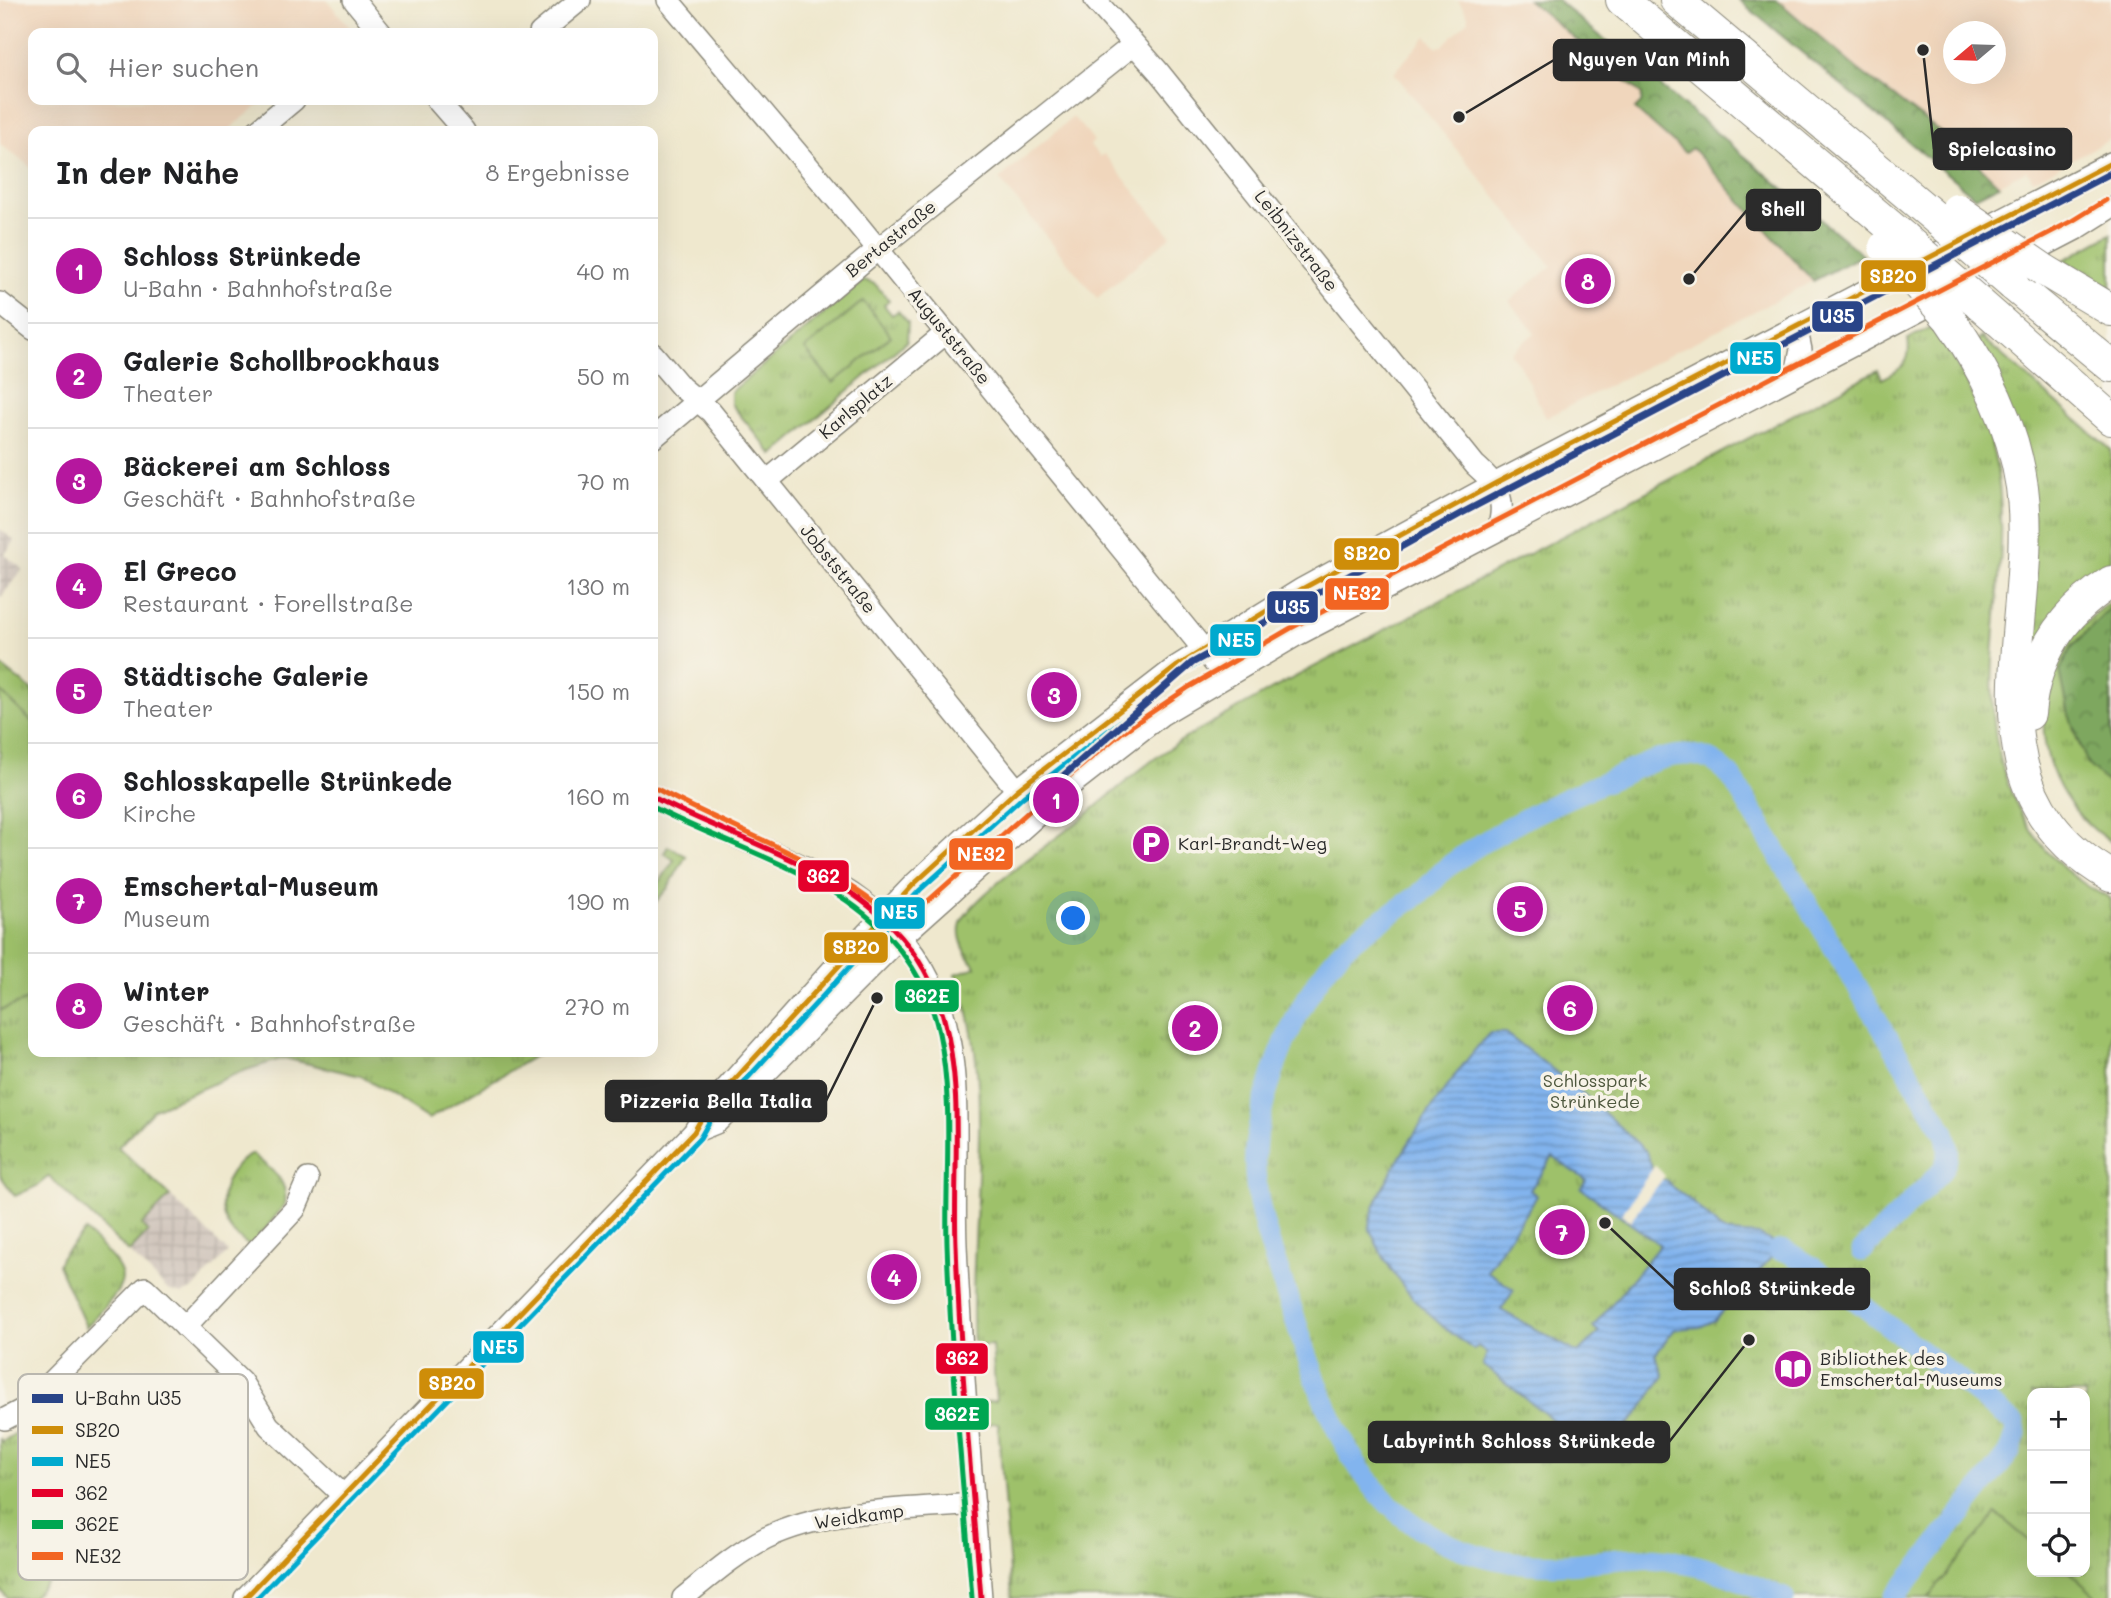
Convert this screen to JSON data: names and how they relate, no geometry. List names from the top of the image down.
{
  "streets": {
    "street": [
      "Bertastraße",
      "Leibnizstraße",
      "Auguststraße",
      "Karlsplatz",
      "Jobststraße",
      "Weidkamp"
    ]
  },
  "crossings": [
    ["Bertastraße", "Leibnizstraße"],
    ["Bertastraße", "Auguststraße"],
    ["Bertastraße", "Jobststraße"],
    ["Auguststraße", "Karlsplatz"],
    ["Karlsplatz", "Jobststraße"]
  ],
  "parks": ["Schlosspark Strünkede"],
  "places": {
    "other": [
      "Spielcasino",
      "Nguyen Van Minh",
      "Shell",
      "Pizzeria Bella Italia",
      "Schloß Strünkede",
      "Labyrinth Schloss Strünkede"
    ],
    "parking": ["Karl-Brandt-Weg"],
    "library": ["Bibliothek des Emschertal-Museums"]
  },
  "lines": [
    "transit line SB20",
    "metro line U35",
    "transit line NE5",
    "transit line NE32",
    "transit line 362",
    "transit line 362E"
  ],
  "legend": [
    "U-Bahn U35",
    "SB20",
    "NE5",
    "362",
    "362E",
    "NE32"
  ],
  "north": "left",
  "page": {
    "search": "Hier suchen",
    "heading": ["In der Nähe", "8 Ergebnisse"],
    "list": [
      {
        "mark": "1",
        "name": "Schloss Strünkede",
        "note": "U-Bahn · Bahnhofstraße",
        "value": "40 m"
      },
      {
        "mark": "2",
        "name": "Galerie Schollbrockhaus",
        "note": "Theater",
        "value": "50 m"
      },
      {
        "mark": "3",
        "name": "Bäckerei am Schloss",
        "note": "Geschäft · Bahnhofstraße",
        "value": "70 m"
      },
      {
        "mark": "4",
        "name": "El Greco",
        "note": "Restaurant · Forellstraße",
        "value": "130 m"
      },
      {
        "mark": "5",
        "name": "Städtische Galerie",
        "note": "Theater",
        "value": "150 m"
      },
      {
        "mark": "6",
        "name": "Schlosskapelle Strünkede",
        "note": "Kirche",
        "value": "160 m"
      },
      {
        "mark": "7",
        "name": "Emschertal-Museum",
        "note": "Museum",
        "value": "190 m"
      },
      {
        "mark": "8",
        "name": "Winter",
        "note": "Geschäft · Bahnhofstraße",
        "value": "270 m"
      }
    ],
    "pins": [
      "8",
      "3",
      "1",
      "5",
      "6",
      "2",
      "7",
      "4"
    ],
    "map_buttons": ["+", "−"]
  }
}
